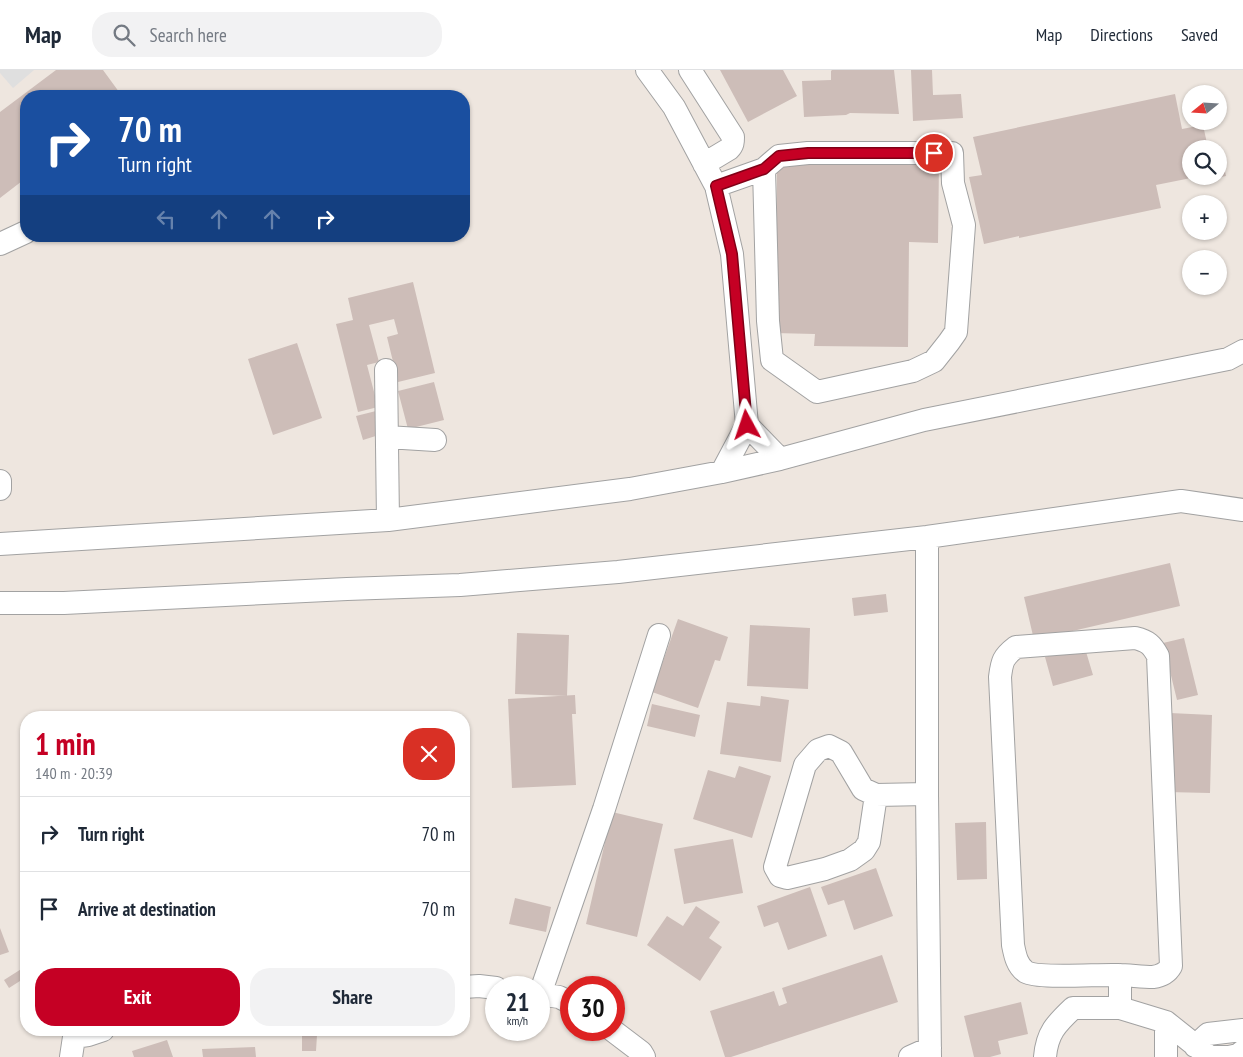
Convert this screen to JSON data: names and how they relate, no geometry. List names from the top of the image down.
{
  "north": "left",
  "page": {
    "header": "Map",
    "search": "Search here",
    "nav": ["Map", "Directions", "Saved"],
    "map_buttons": ["+", "−"],
    "turn": ["70 m", "Turn right"],
    "heading": ["1 min", "140 m · 20:39"],
    "list": [
      {
        "name": "Turn right",
        "value": "70 m"
      },
      {
        "name": "Arrive at destination",
        "value": "70 m"
      }
    ],
    "buttons": ["Exit", "Share"],
    "speed": "21 km/h",
    "limit": "30"
  }
}
